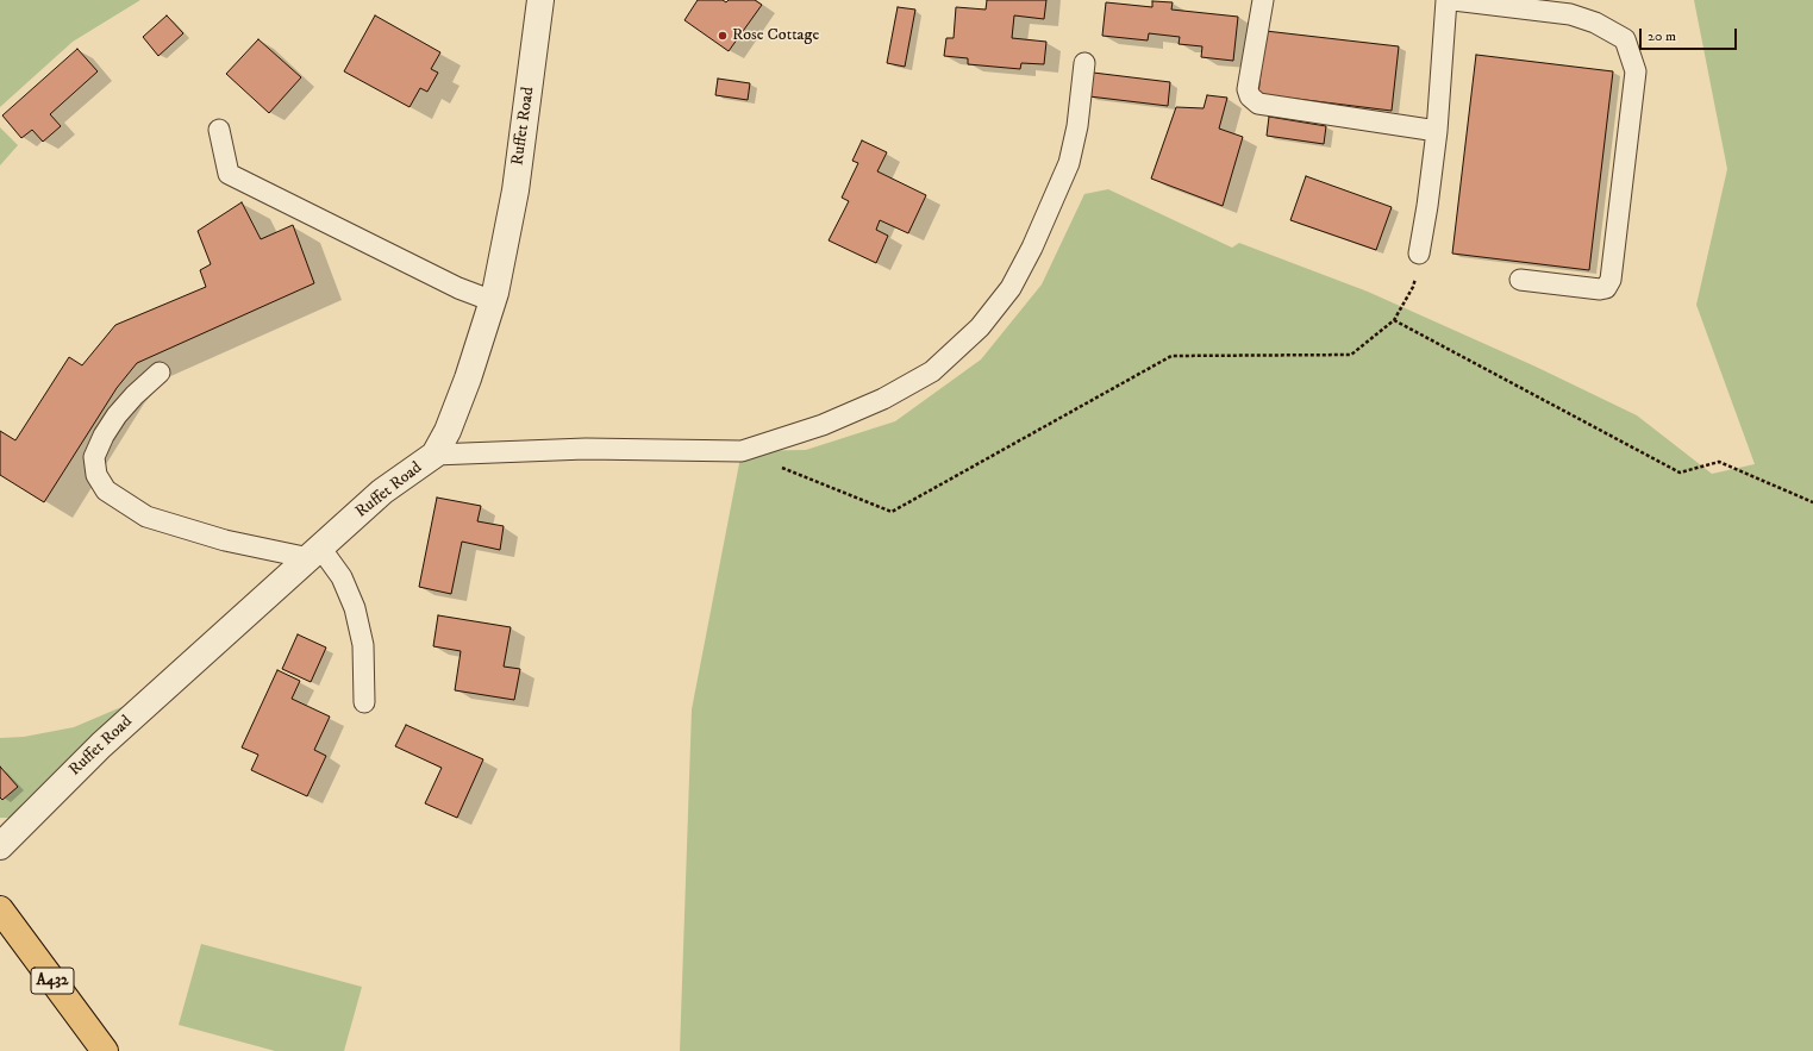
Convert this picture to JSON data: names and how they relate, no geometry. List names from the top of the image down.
{
  "streets": {
    "main road": ["A432"],
    "street": ["Ruffet Road"]
  },
  "places": ["Rose Cottage"],
  "scale_bar": "20 m"
}
